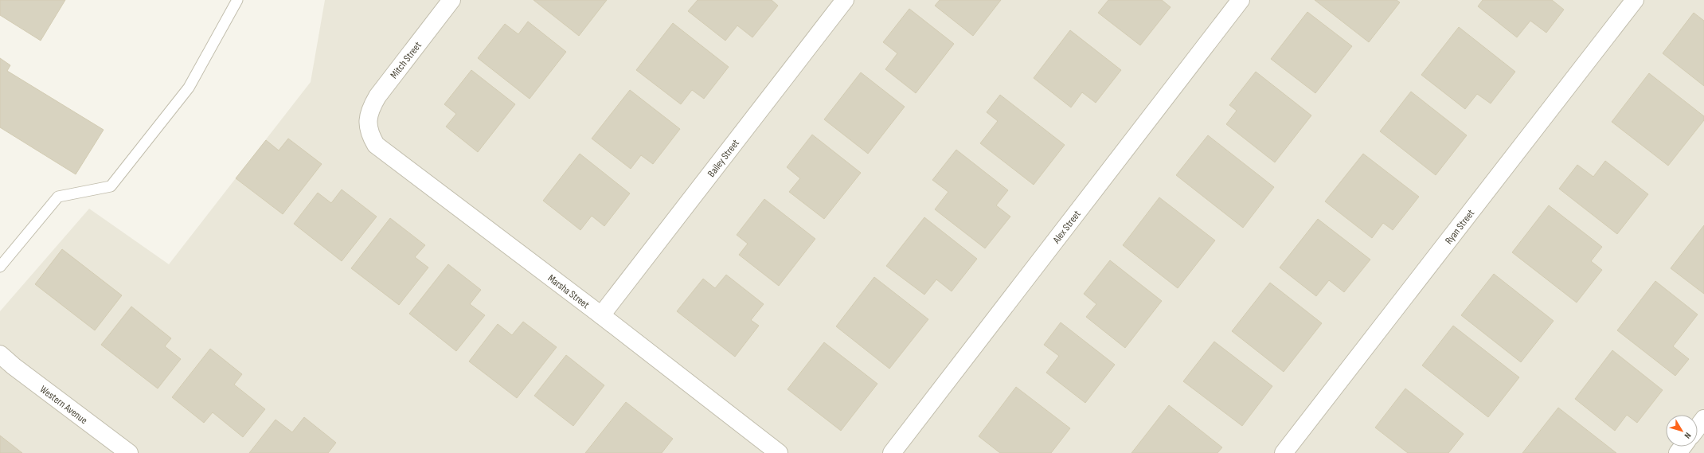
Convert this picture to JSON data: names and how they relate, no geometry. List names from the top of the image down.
{
  "streets": {
    "street": [
      "Mitch Street",
      "Bailey Street",
      "Alex Street",
      "Ryan Street",
      "Marsha Street",
      "Western Avenue"
    ]
  },
  "crossings": [
    ["Mitch Street", "Marsha Street"],
    ["Bailey Street", "Marsha Street"]
  ],
  "north": "bottom right"
}
